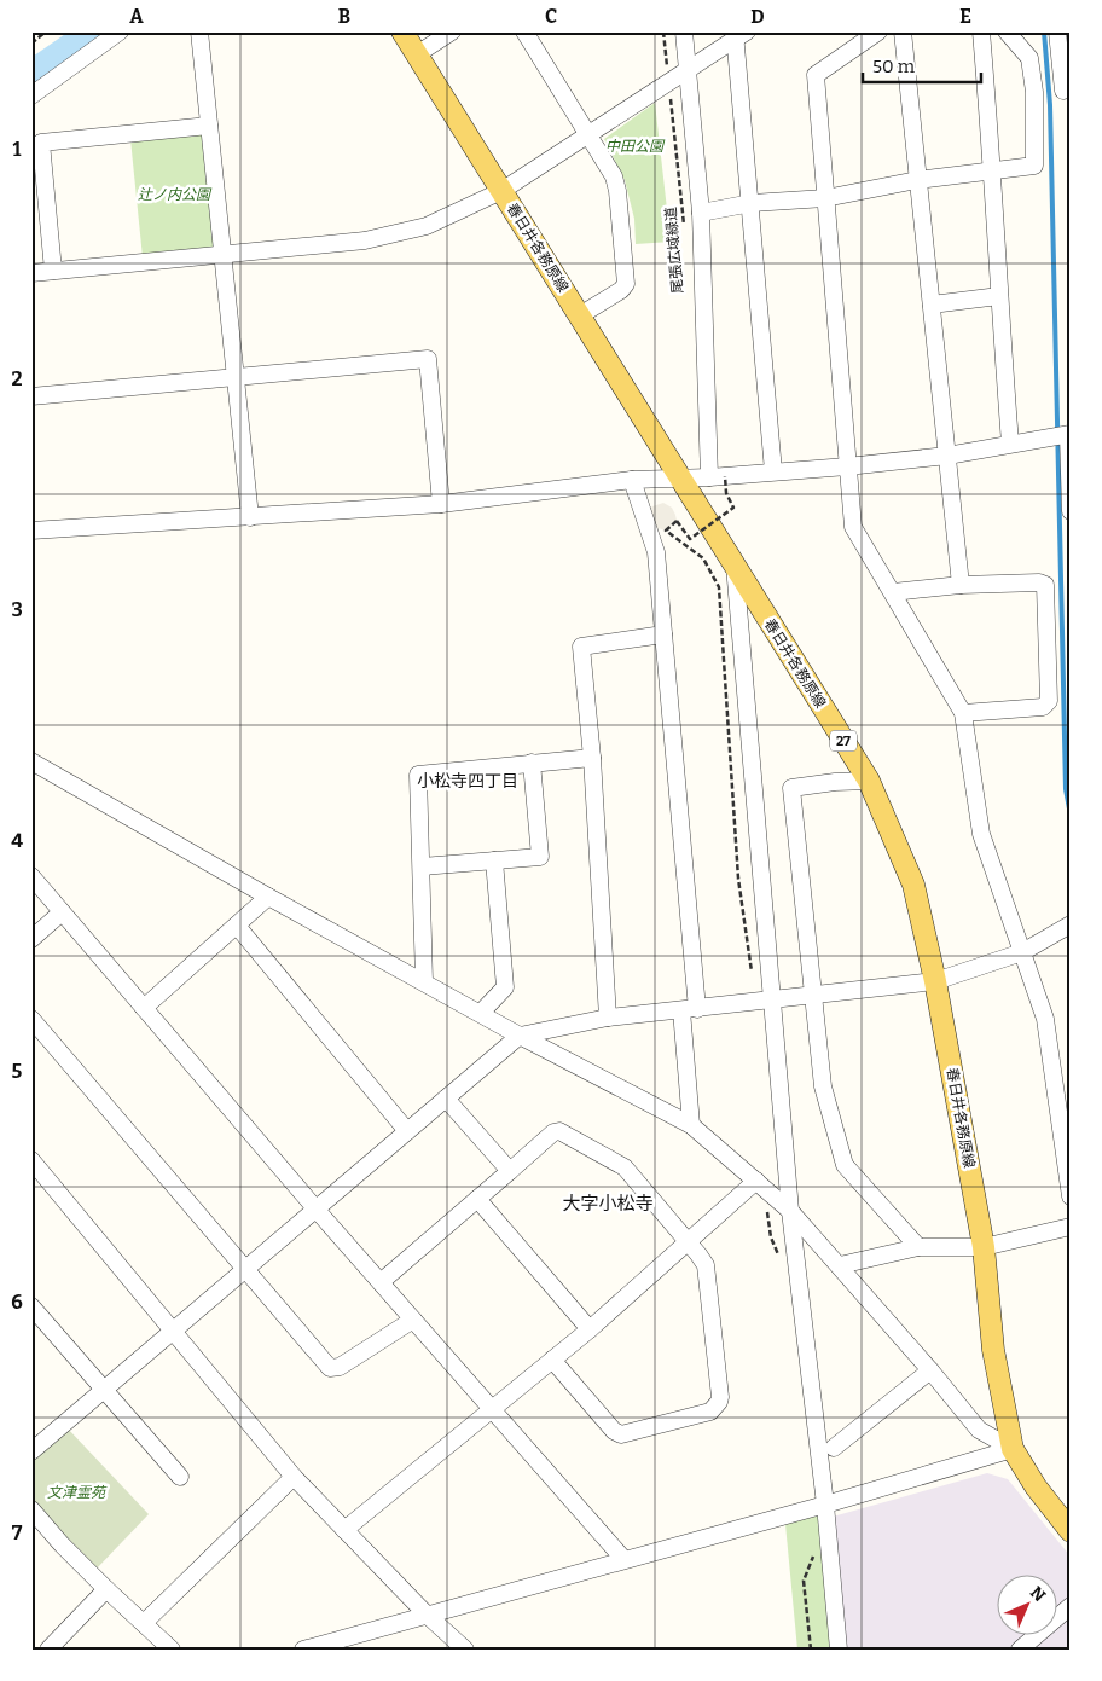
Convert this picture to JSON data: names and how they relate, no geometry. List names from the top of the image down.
{
  "streets": {
    "main road": ["春日井各務原線", "27"],
    "path": ["尾張広域緑道"]
  },
  "districts": ["小松寺四丁目", "大字小松寺"],
  "parks": ["中田公園", "辻ノ内公園", "文津霊苑"],
  "scale_bar": "50 m",
  "north": "top right",
  "grid": {
    "columns": [
      "A",
      "B",
      "C",
      "D",
      "E"
    ],
    "rows": [
      "1",
      "2",
      "3",
      "4",
      "5",
      "6",
      "7"
    ]
  }
}
